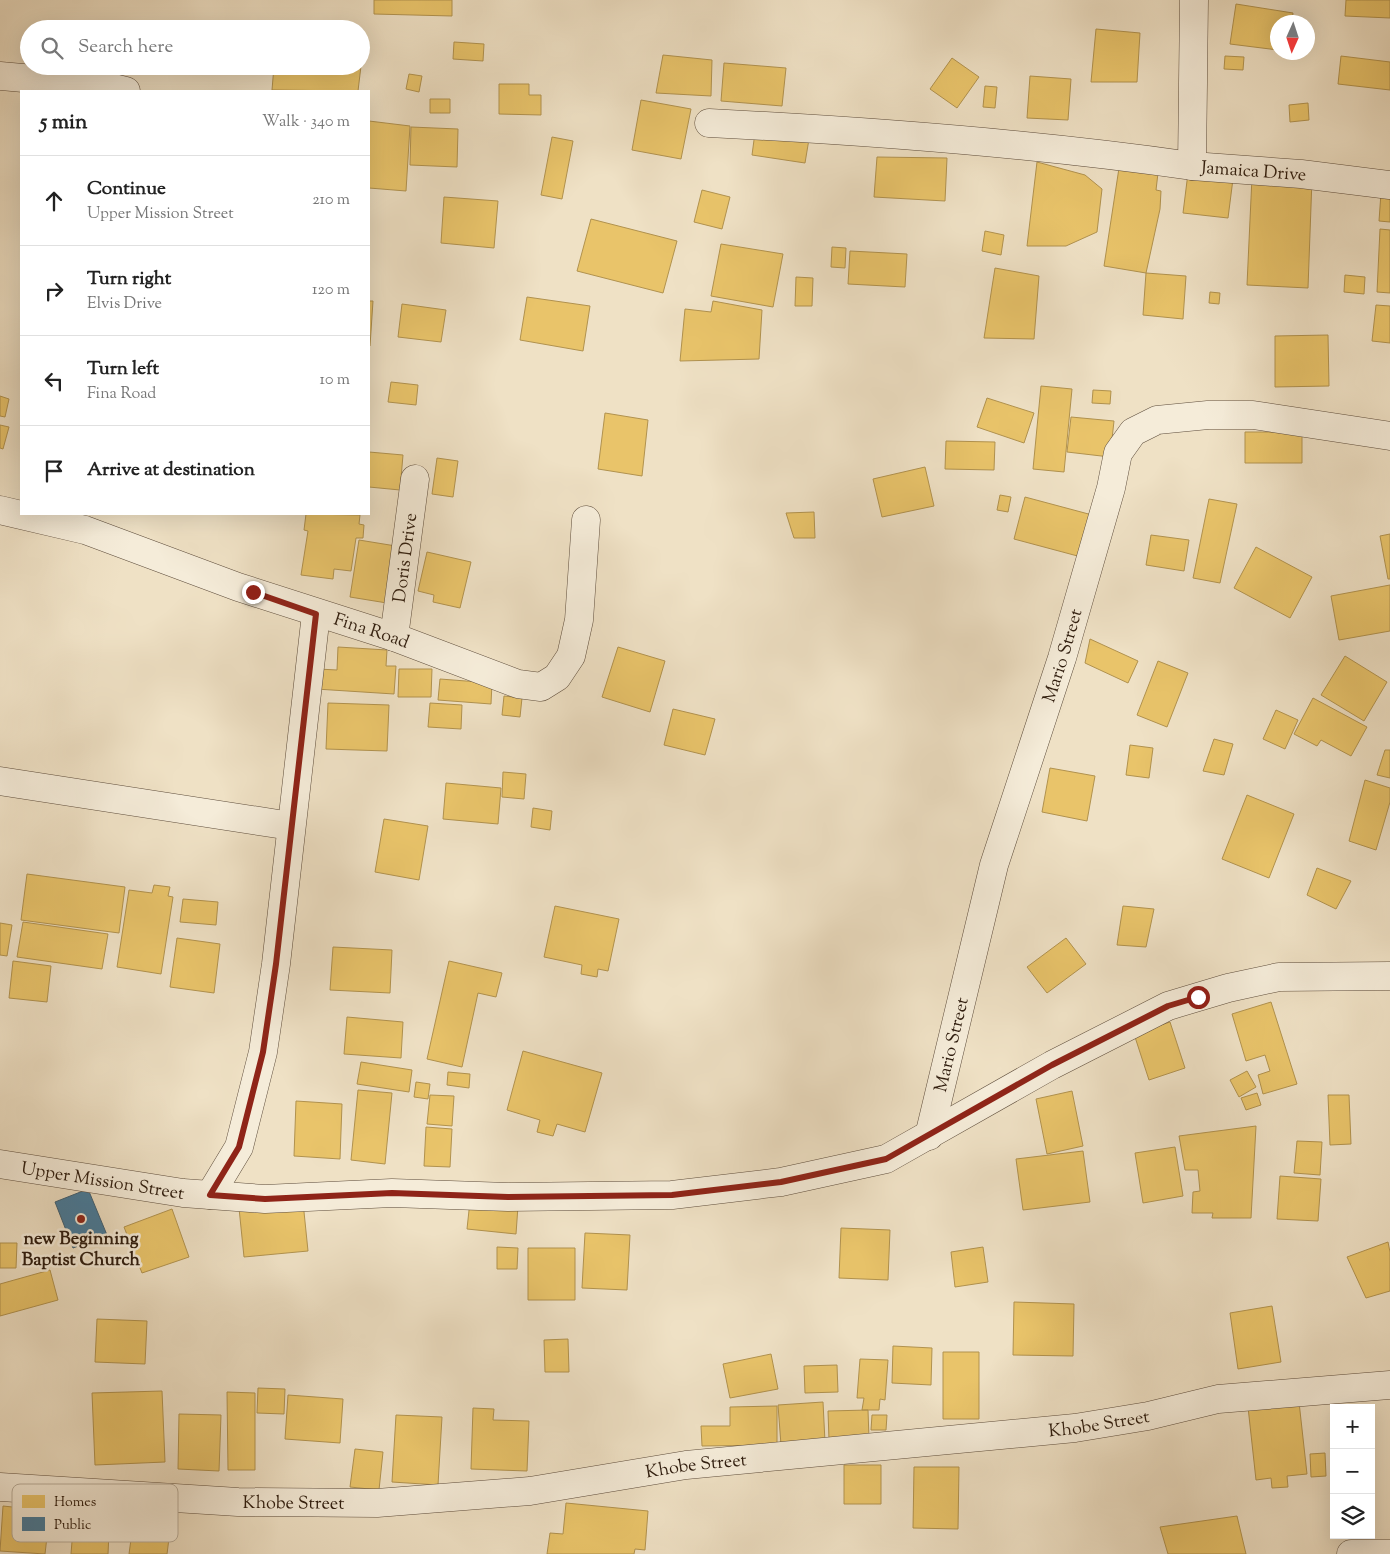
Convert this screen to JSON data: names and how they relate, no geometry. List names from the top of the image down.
{
  "streets": {
    "street": [
      "Jamaica Drive",
      "Doris Drive",
      "Fina Road",
      "Mario Street",
      "Upper Mission Street",
      "Khobe Street"
    ]
  },
  "crossings": [
    ["Doris Drive", "Fina Road"],
    ["Mario Street", "Upper Mission Street"]
  ],
  "places": ["new Beginning Baptist Church"],
  "legend": ["Homes", "Public"],
  "north": "bottom",
  "page": {
    "search": "Search here",
    "heading": ["5 min", "Walk · 340 m"],
    "list": [
      ["Continue", "Upper Mission Street", "210 m"],
      ["Turn right", "Elvis Drive", "120 m"],
      ["Turn left", "Fina Road", "10 m"],
      "Arrive at destination"
    ],
    "map_buttons": ["+", "−"]
  }
}
